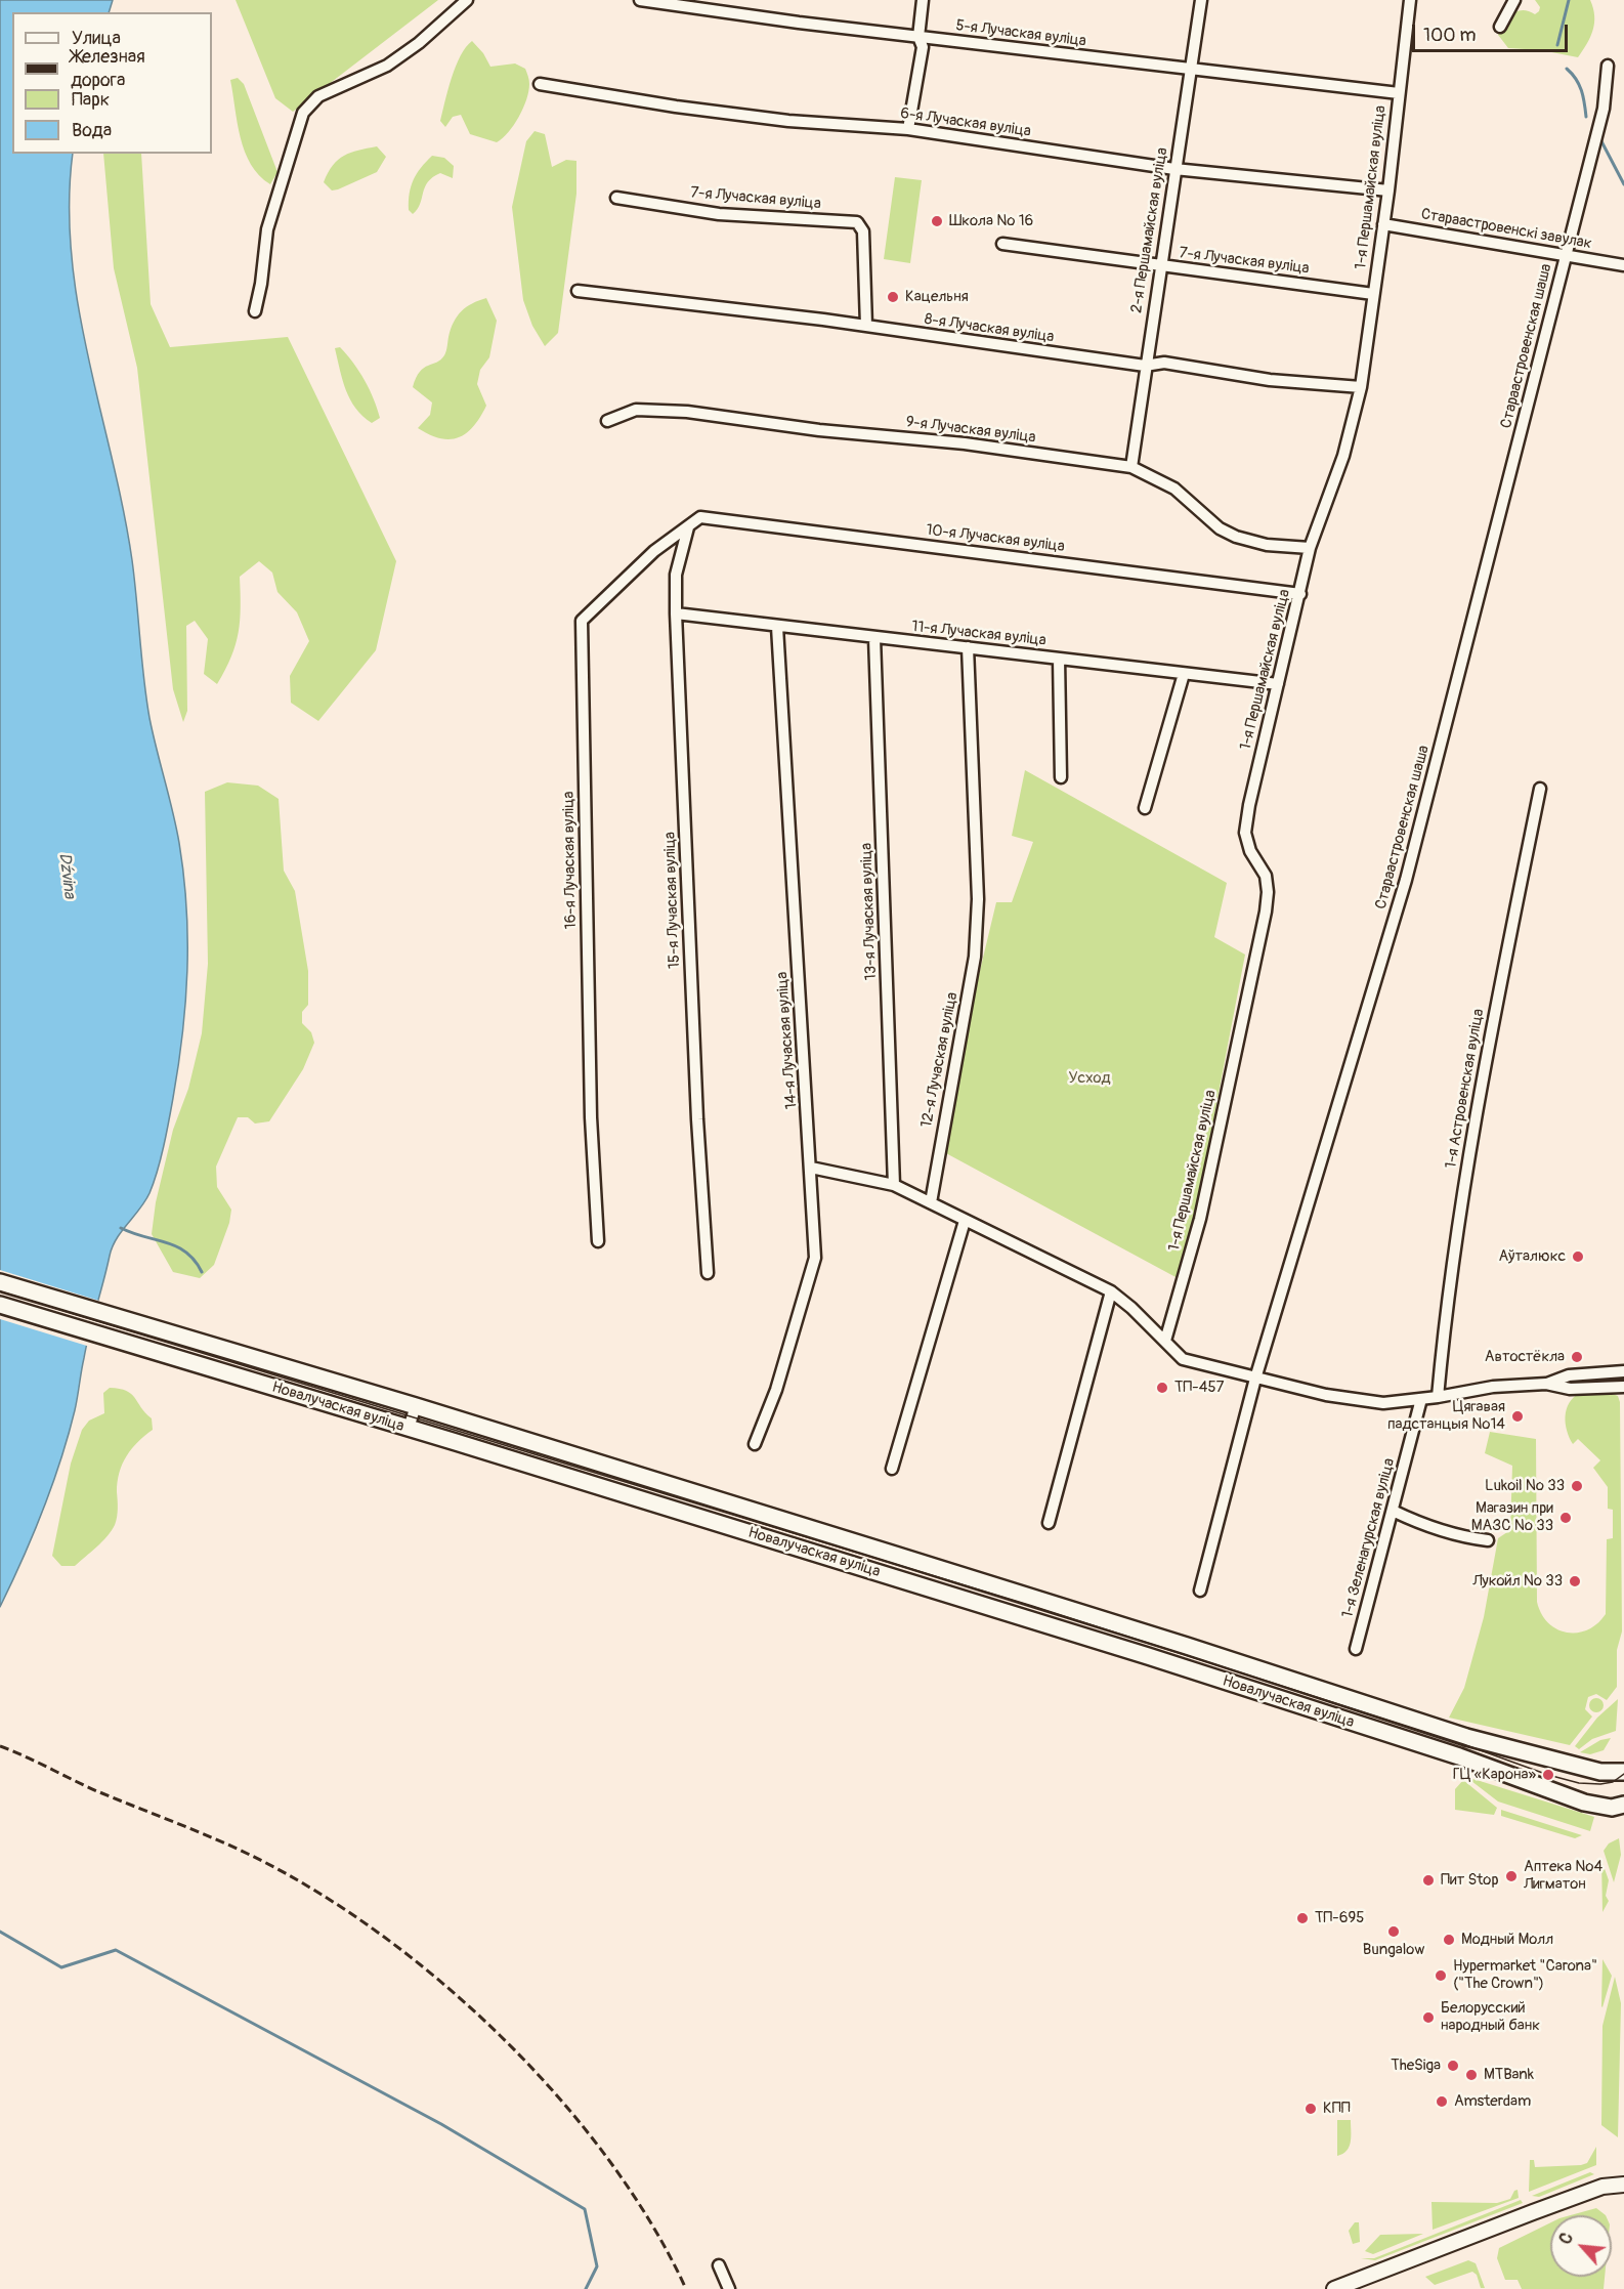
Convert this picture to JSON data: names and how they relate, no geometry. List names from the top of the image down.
{
  "streets": {
    "main road": ["Новалучаская вуліца"],
    "street": [
      "5-я Лучаская вуліца",
      "6-я Лучаская вуліца",
      "1-я Першамайская вуліца",
      "7-я Лучаская вуліца",
      "Стараастровенскі завулак",
      "2-я Першамайская вуліца",
      "8-я Лучаская вуліца",
      "Стараастровенская шаша",
      "9-я Лучаская вуліца",
      "10-я Лучаская вуліца",
      "11-я Лучаская вуліца",
      "16-я Лучаская вуліца",
      "15-я Лучаская вуліца",
      "13-я Лучаская вуліца",
      "14-я Лучаская вуліца",
      "12-я Лучаская вуліца",
      "1-я Астровенская вуліца",
      "1-я Зеленагурская вуліца"
    ]
  },
  "crossings": [
    ["5-я Лучаская вуліца", "1-я Першамайская вуліца"],
    ["5-я Лучаская вуліца", "2-я Першамайская вуліца"],
    ["6-я Лучаская вуліца", "1-я Першамайская вуліца"],
    ["6-я Лучаская вуліца", "2-я Першамайская вуліца"],
    ["1-я Першамайская вуліца", "7-я Лучаская вуліца"],
    ["1-я Першамайская вуліца", "Стараастровенскі завулак"],
    ["1-я Першамайская вуліца", "8-я Лучаская вуліца"],
    ["1-я Першамайская вуліца", "9-я Лучаская вуліца"],
    ["1-я Першамайская вуліца", "10-я Лучаская вуліца"],
    ["1-я Першамайская вуліца", "11-я Лучаская вуліца"],
    ["7-я Лучаская вуліца", "2-я Першамайская вуліца"],
    ["7-я Лучаская вуліца", "8-я Лучаская вуліца"],
    ["Стараастровенскі завулак", "Стараастровенская шаша"],
    ["2-я Першамайская вуліца", "8-я Лучаская вуліца"],
    ["2-я Першамайская вуліца", "9-я Лучаская вуліца"],
    ["10-я Лучаская вуліца", "16-я Лучаская вуліца"],
    ["10-я Лучаская вуліца", "15-я Лучаская вуліца"],
    ["11-я Лучаская вуліца", "15-я Лучаская вуліца"],
    ["11-я Лучаская вуліца", "13-я Лучаская вуліца"],
    ["11-я Лучаская вуліца", "14-я Лучаская вуліца"],
    ["11-я Лучаская вуліца", "12-я Лучаская вуліца"],
    ["16-я Лучаская вуліца", "15-я Лучаская вуліца"]
  ],
  "water": ["Dźvina"],
  "parks": ["Усход"],
  "places": [
    "Школа № 16",
    "Кацельня",
    "Аўталюкс",
    "Автостёкла",
    "ТП-457",
    "Цягавая падстанцыя №14",
    "Lukoil № 33",
    "Магазин при МАЗС № 33",
    "Лукойл № 33",
    "ГЦ «Карона»",
    "Аптека №4 Лигматон",
    "Пит Stop",
    "ТП-695",
    "Bungalow",
    "Модный Молл",
    "Hypermarket \"Carona\" (\"The Crown\")",
    "Белорусский народный банк",
    "TheSiga",
    "MTBank",
    "Amsterdam",
    "КПП"
  ],
  "legend": [
    "Улица",
    "Железная дорога",
    "Парк",
    "Вода"
  ],
  "scale_bar": "100 m",
  "north": "top left"
}
